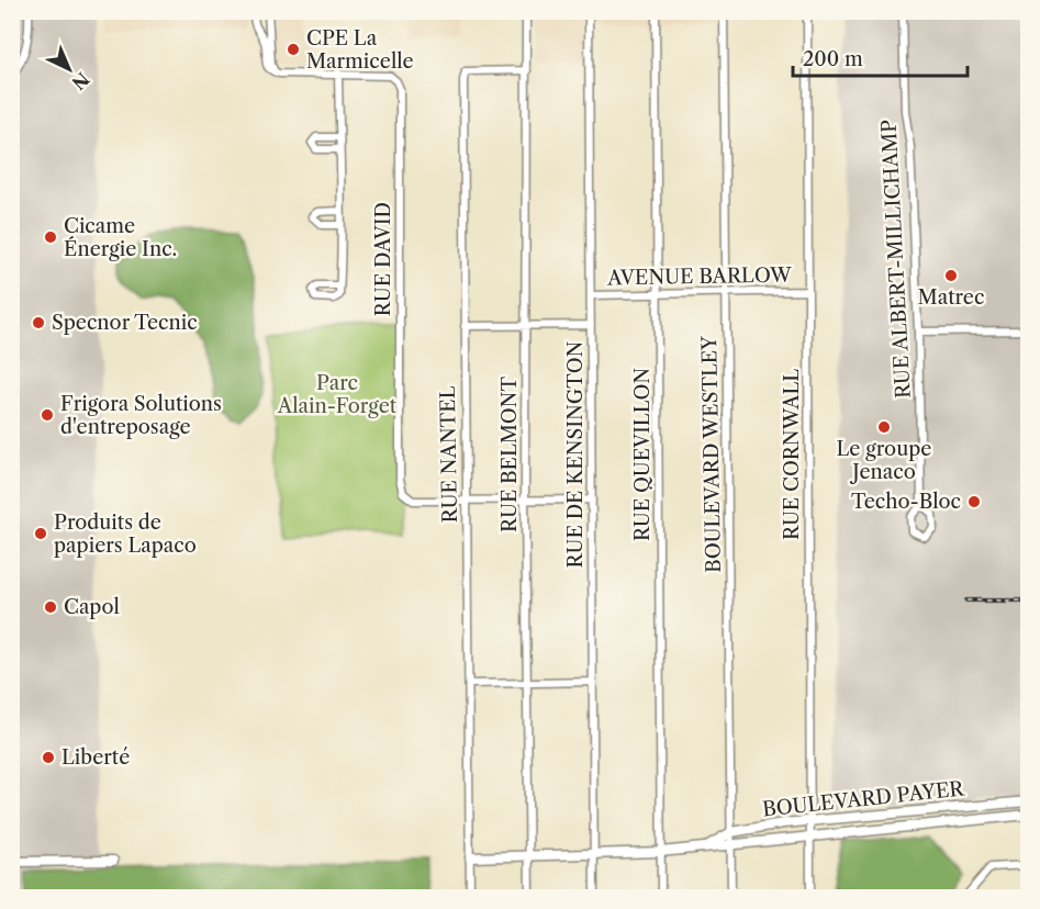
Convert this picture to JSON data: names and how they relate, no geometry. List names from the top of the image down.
{
  "streets": {
    "street": [
      "RUE DAVID",
      "RUE ALBERT-MILLICHAMP",
      "AVENUE BARLOW",
      "RUE NANTEL",
      "RUE BELMONT",
      "RUE DE KENSINGTON",
      "RUE QUEVILLON",
      "BOULEVARD WESTLEY",
      "RUE CORNWALL",
      "BOULEVARD PAYER"
    ]
  },
  "crossings": [
    ["RUE DAVID", "RUE NANTEL"],
    ["AVENUE BARLOW", "RUE DE KENSINGTON"],
    ["AVENUE BARLOW", "RUE QUEVILLON"],
    ["AVENUE BARLOW", "BOULEVARD WESTLEY"],
    ["AVENUE BARLOW", "RUE CORNWALL"],
    ["RUE NANTEL", "RUE BELMONT"],
    ["RUE NANTEL", "BOULEVARD PAYER"],
    ["RUE BELMONT", "BOULEVARD PAYER"],
    ["RUE DE KENSINGTON", "BOULEVARD PAYER"],
    ["RUE QUEVILLON", "BOULEVARD PAYER"],
    ["BOULEVARD WESTLEY", "BOULEVARD PAYER"],
    ["RUE CORNWALL", "BOULEVARD PAYER"]
  ],
  "parks": ["Parc Alain-Forget"],
  "places": [
    "CPE La Marmicelle",
    "Cicame Énergie Inc.",
    "Matrec",
    "Specnor Tecnic",
    "Frigora Solutions d'entreposage",
    "Le groupe Jenaco",
    "Techo-Bloc",
    "Produits de papiers Lapaco",
    "Capol",
    "Liberté"
  ],
  "scale_bar": "200 m",
  "north": "bottom right"
}
